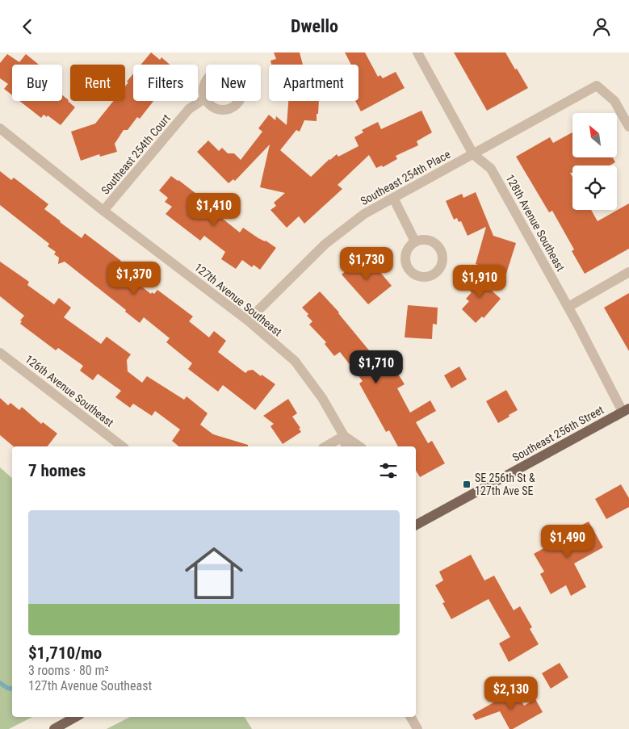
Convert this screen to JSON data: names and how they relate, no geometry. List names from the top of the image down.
{
  "streets": {
    "main road": ["Southeast 256th Street"],
    "street": [
      "Southeast 254th Court",
      "Southeast 254th Place",
      "128th Avenue Southeast",
      "127th Avenue Southeast",
      "126th Avenue Southeast"
    ]
  },
  "crossings": [
    ["Southeast 254th Court", "127th Avenue Southeast"],
    ["Southeast 254th Place", "128th Avenue Southeast"],
    ["Southeast 254th Place", "127th Avenue Southeast"],
    ["128th Avenue Southeast", "Southeast 256th Street"]
  ],
  "places": {
    "transit": ["SE 256th St & 127th Ave SE"]
  },
  "north": "top left",
  "page": {
    "header": "Dwello",
    "chip": [
      "Buy",
      "Rent",
      "Filters",
      "New",
      "Apartment"
    ],
    "price": [
      "$1,410",
      "$1,730",
      "$1,370",
      "$1,910",
      "$1,710",
      "$1,490",
      "$2,130"
    ],
    "heading": "7 homes",
    "list": [
      {
        "name": "$1,710/mo",
        "note": "3 rooms · 80 m² · 127th Avenue Southeast"
      }
    ]
  }
}
